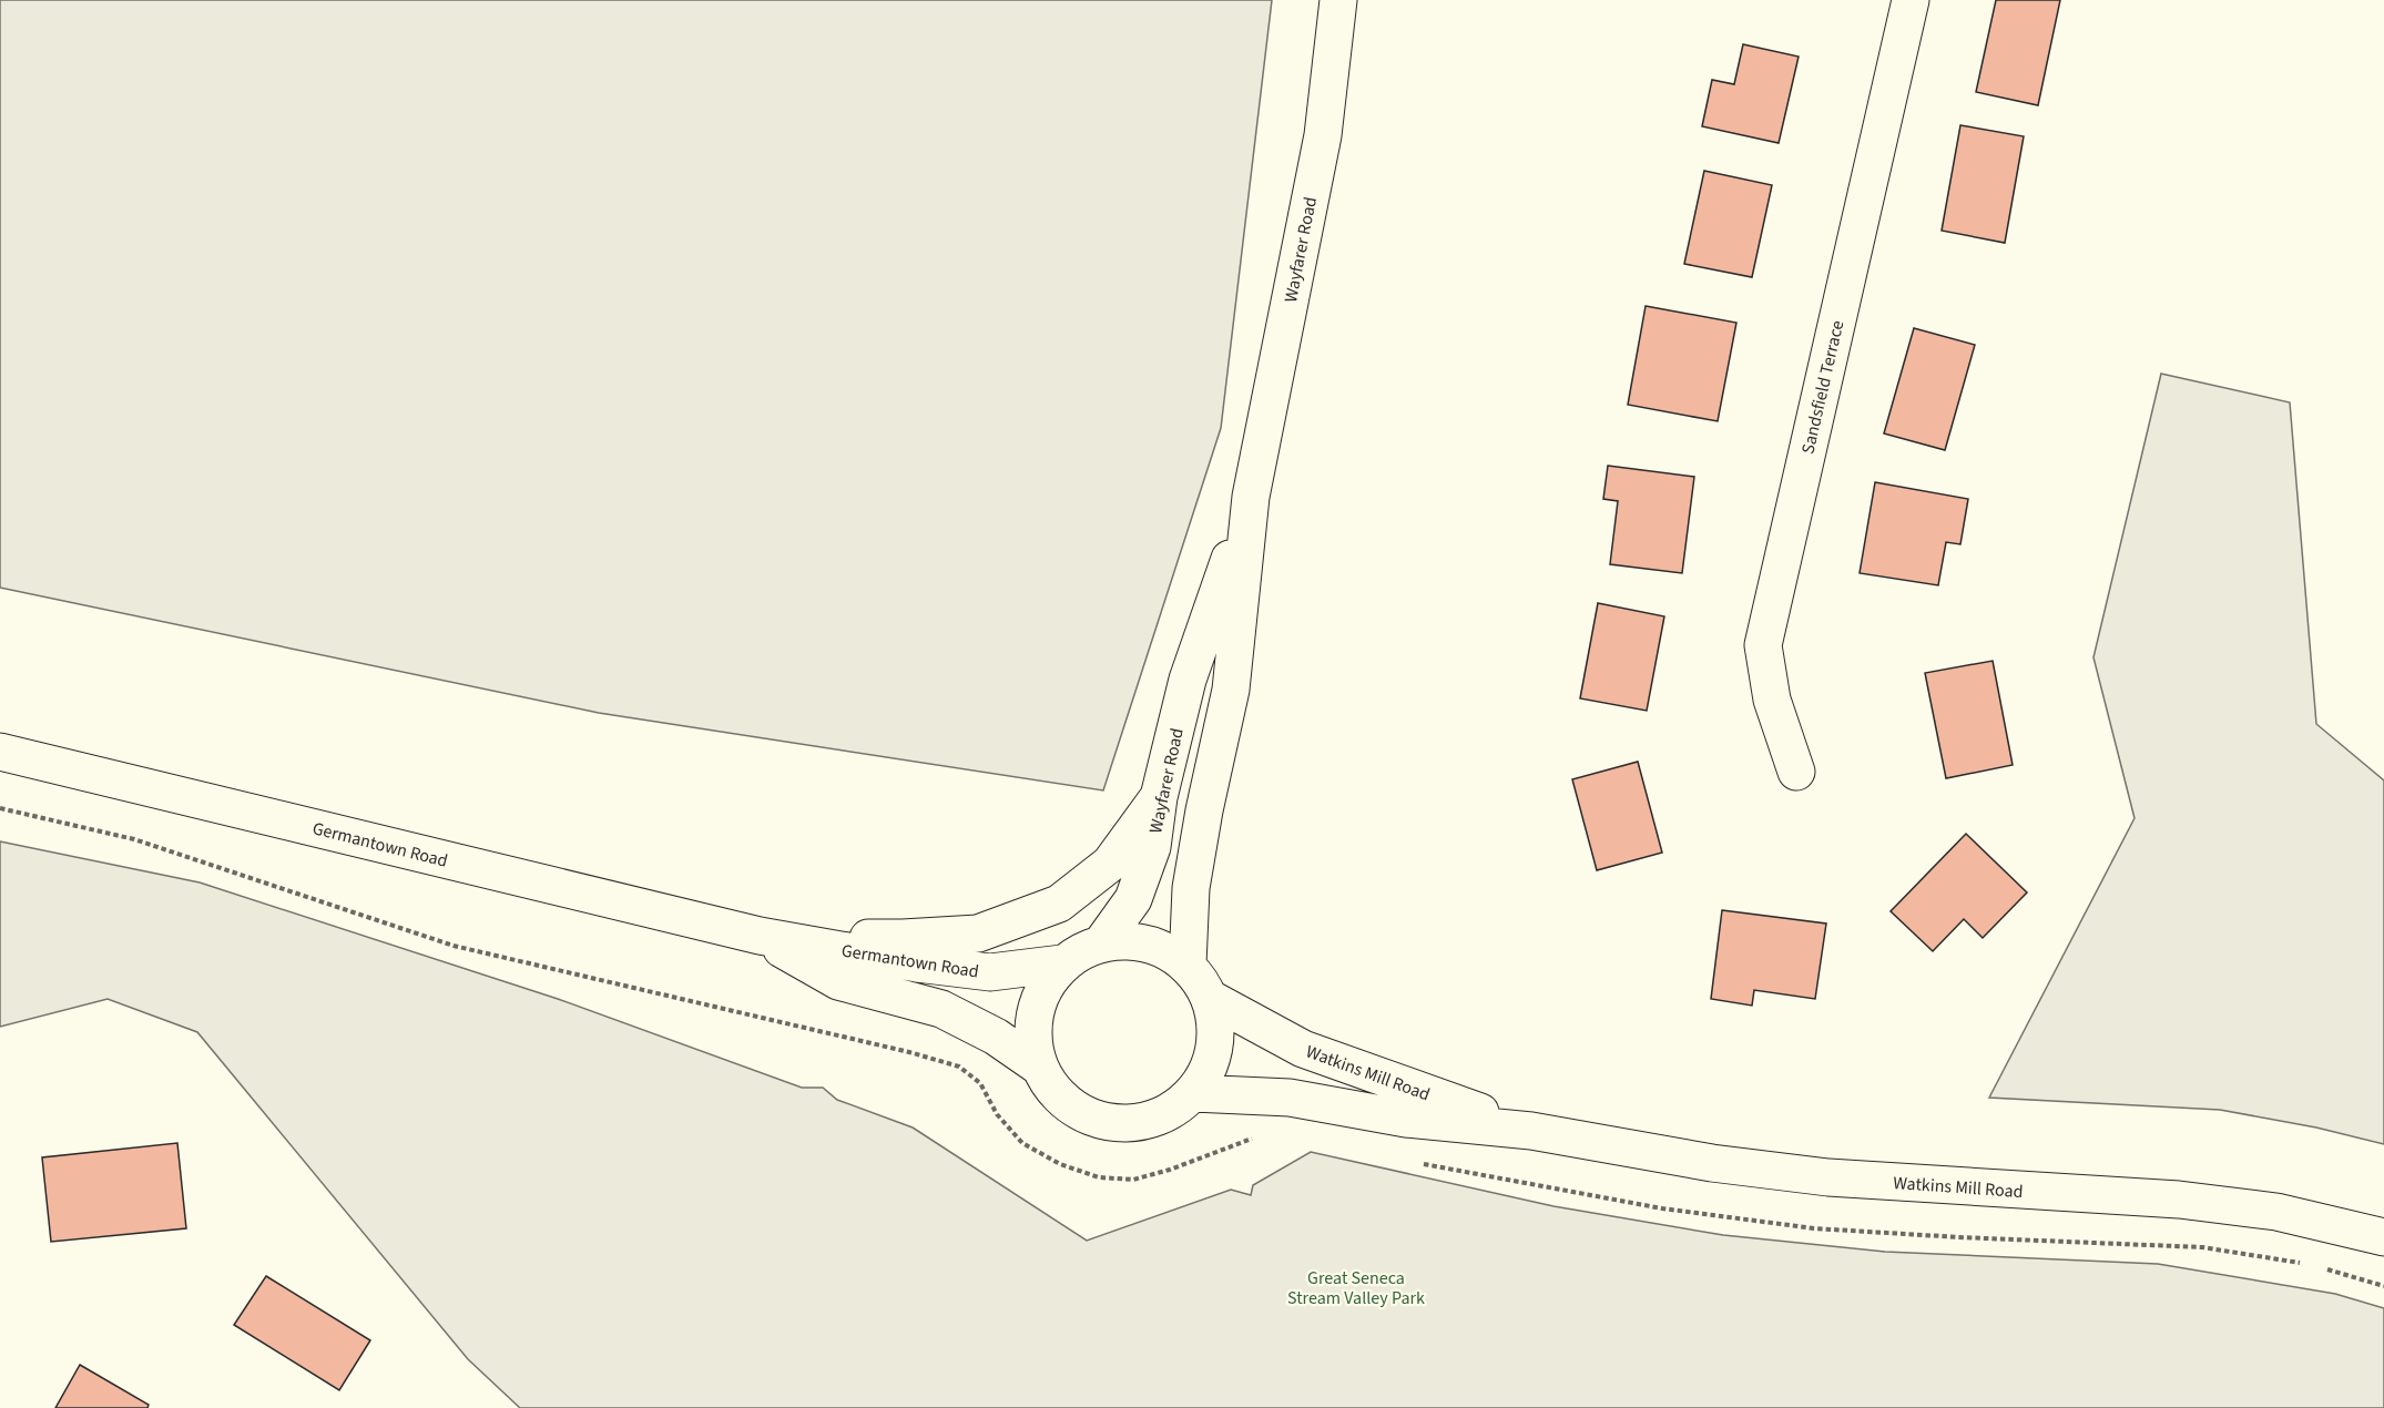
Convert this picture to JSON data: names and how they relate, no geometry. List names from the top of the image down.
{
  "streets": {
    "street": [
      "Wayfarer Road",
      "Sandsfield Terrace",
      "Germantown Road",
      "Watkins Mill Road"
    ]
  },
  "crossings": [
    ["Wayfarer Road", "Germantown Road"],
    ["Wayfarer Road", "Watkins Mill Road"],
    ["Germantown Road", "Watkins Mill Road"]
  ],
  "parks": ["Great Seneca Stream Valley Park"]
}
